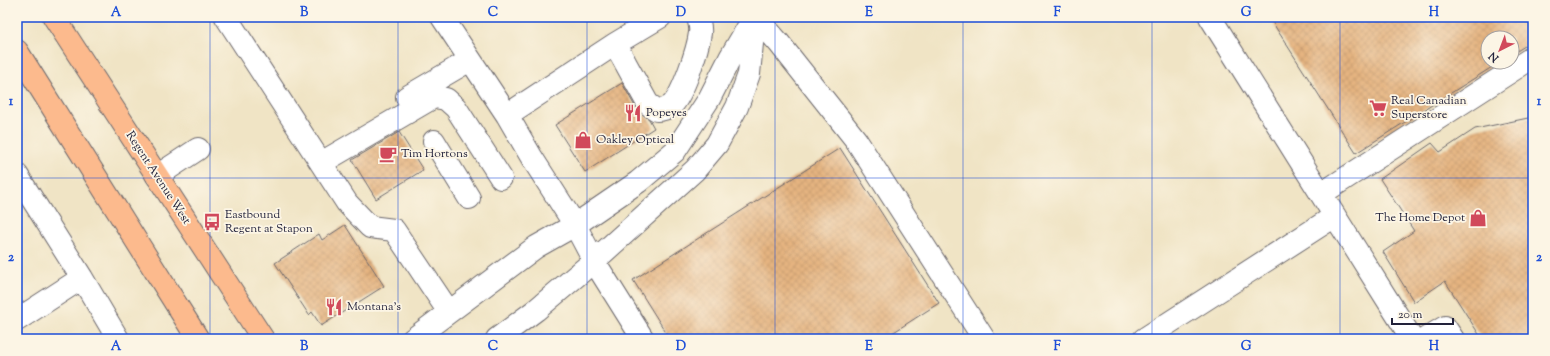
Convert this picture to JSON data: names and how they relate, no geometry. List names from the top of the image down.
{
  "streets": {
    "main road": ["Regent Avenue West"]
  },
  "places": {
    "supermarket": ["Real Canadian Superstore"],
    "restaurant": ["Popeyes", "Montana's"],
    "shop": ["Oakley Optical", "The Home Depot"],
    "cafe": ["Tim Hortons"],
    "bus stop": ["Eastbound Regent at Stapon"]
  },
  "scale_bar": "20 m",
  "north": "bottom left",
  "grid": {
    "columns": [
      "A",
      "B",
      "C",
      "D",
      "E",
      "F",
      "G",
      "H"
    ],
    "rows": ["1", "2"]
  }
}
